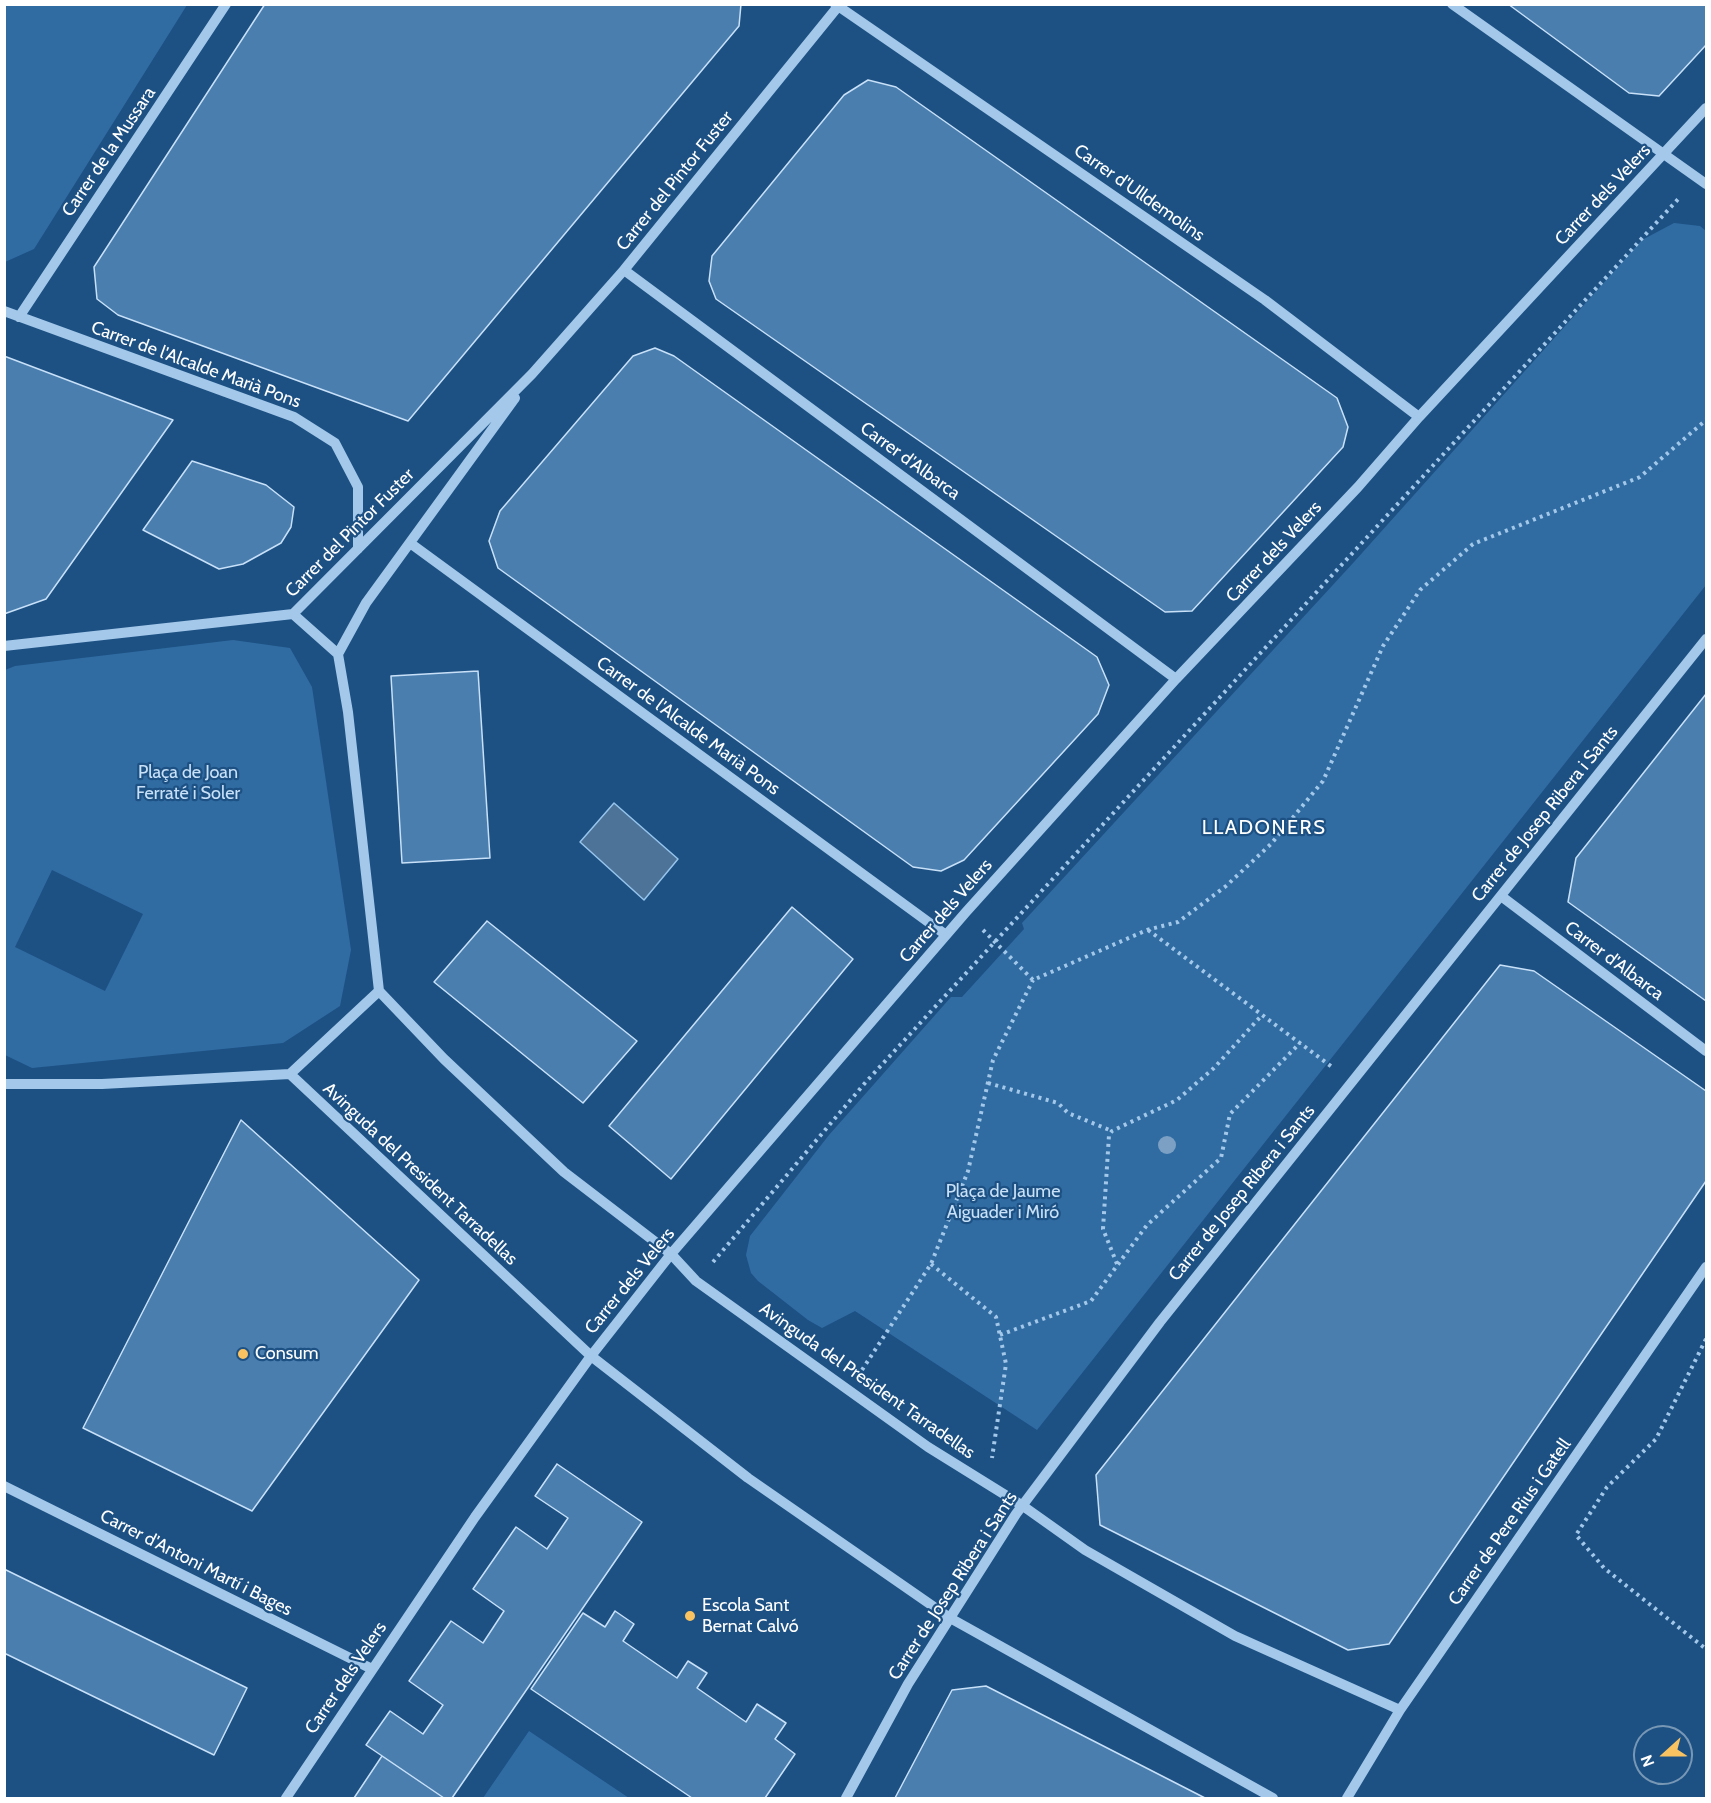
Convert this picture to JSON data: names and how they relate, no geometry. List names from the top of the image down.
{
  "streets": {
    "street": [
      "Carrer de la Mussara",
      "Carrer del Pintor Fuster",
      "Carrer d'Ulldemolins",
      "Carrer dels Velers",
      "Carrer de l'Alcalde Marià Pons",
      "Carrer d'Albarca",
      "Carrer de Josep Ribera i Sants",
      "Avinguda del President Tarradellas",
      "Carrer de Pere Rius i Gatell",
      "Carrer d'Antoni Martí i Bages"
    ]
  },
  "crossings": [
    ["Carrer de la Mussara", "Carrer de l'Alcalde Marià Pons"],
    ["Carrer del Pintor Fuster", "Carrer d'Ulldemolins"],
    ["Carrer del Pintor Fuster", "Carrer de l'Alcalde Marià Pons"],
    ["Carrer del Pintor Fuster", "Carrer d'Albarca"],
    ["Carrer d'Ulldemolins", "Carrer dels Velers"],
    ["Carrer dels Velers", "Carrer de l'Alcalde Marià Pons"],
    ["Carrer dels Velers", "Carrer d'Albarca"],
    ["Carrer dels Velers", "Avinguda del President Tarradellas"],
    ["Carrer dels Velers", "Carrer d'Antoni Martí i Bages"],
    ["Carrer d'Albarca", "Carrer de Josep Ribera i Sants"],
    ["Carrer de Josep Ribera i Sants", "Avinguda del President Tarradellas"],
    ["Avinguda del President Tarradellas", "Carrer de Pere Rius i Gatell"]
  ],
  "districts": ["LLADONERS"],
  "parks": ["Plaça de Joan Ferraté i Soler", "Plaça de Jaume Aiguader i Miró"],
  "places": ["Consum", "Escola Sant Bernat Calvó"],
  "north": "left"
}
